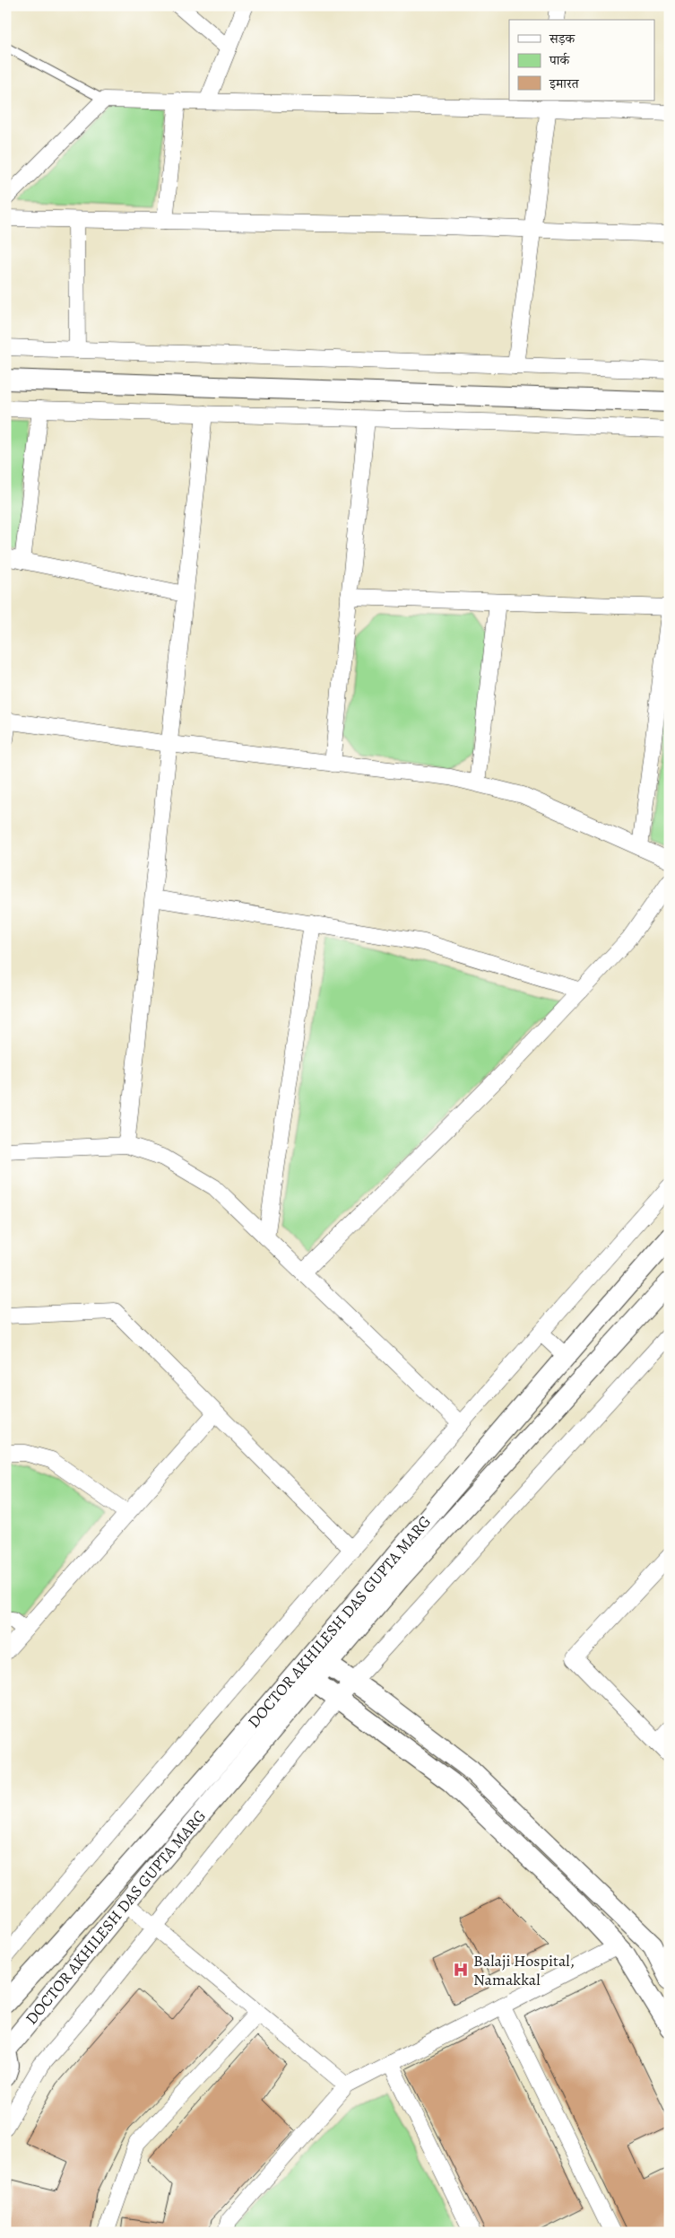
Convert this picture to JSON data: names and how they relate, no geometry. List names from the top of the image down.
{
  "streets": {
    "street": ["DOCTOR AKHILESH DAS GUPTA MARG"]
  },
  "places": {
    "hospital": ["Balaji Hospital, Namakkal"]
  },
  "legend": ["सड़क", "पार्क", "इमारत"]
}
